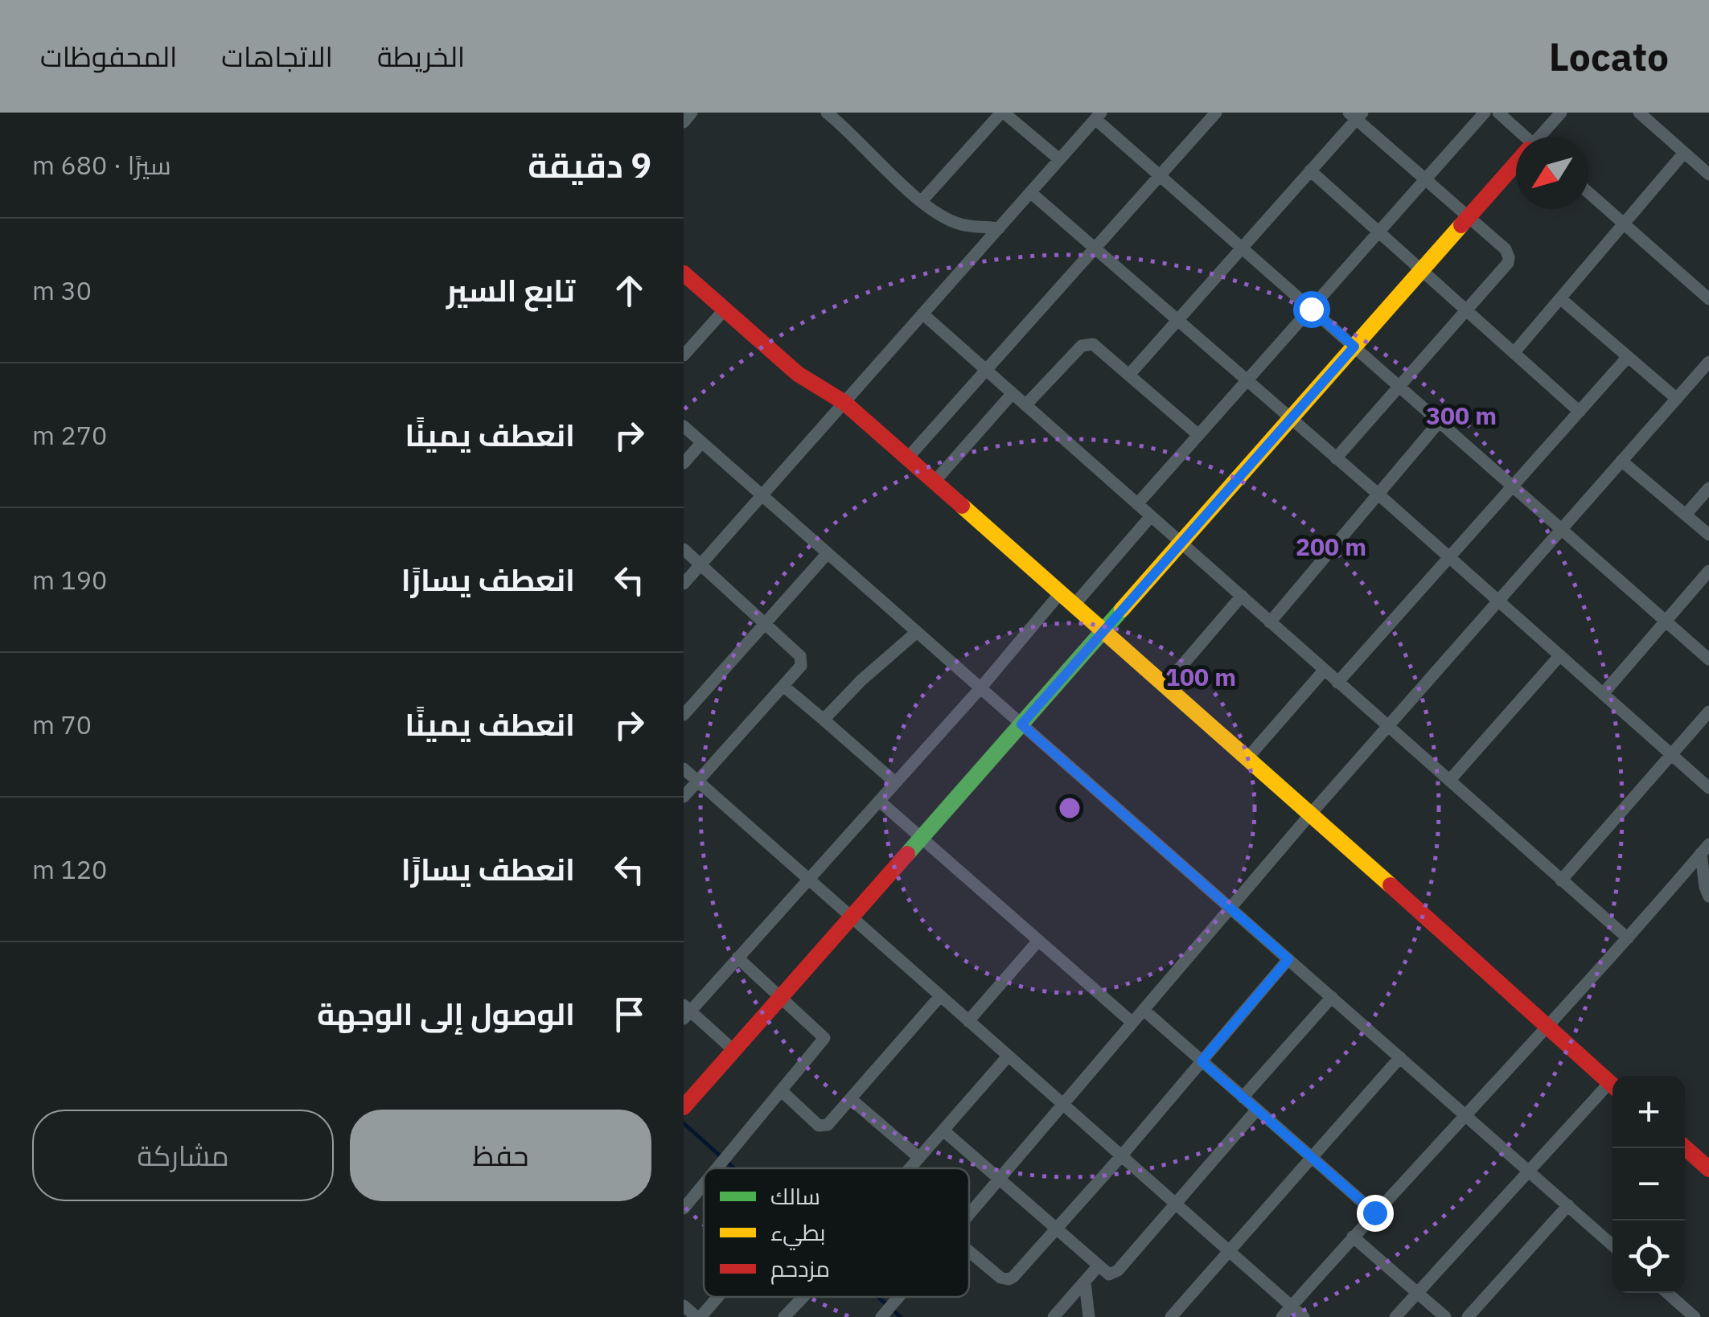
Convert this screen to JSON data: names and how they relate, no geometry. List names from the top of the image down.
{
  "legend": ["سالك", "بطيء", "مزدحم"],
  "north": "bottom left",
  "page": {
    "header": "Locato",
    "nav": ["الخريطة", "الاتجاهات", "المحفوظات"],
    "heading": ["9 دقيقة", "سيرًا · 680 m"],
    "list": [
      ["تابع السير", "30 m"],
      ["انعطف يمينًا", "270 m"],
      ["انعطف يسارًا", "190 m"],
      ["انعطف يمينًا", "70 m"],
      ["انعطف يسارًا", "120 m"],
      "الوصول إلى الوجهة"
    ],
    "map_buttons": ["+", "−"],
    "buttons": ["حفظ", "مشاركة"]
  },
  "rings": ["300 m", "200 m", "100 m"]
}
